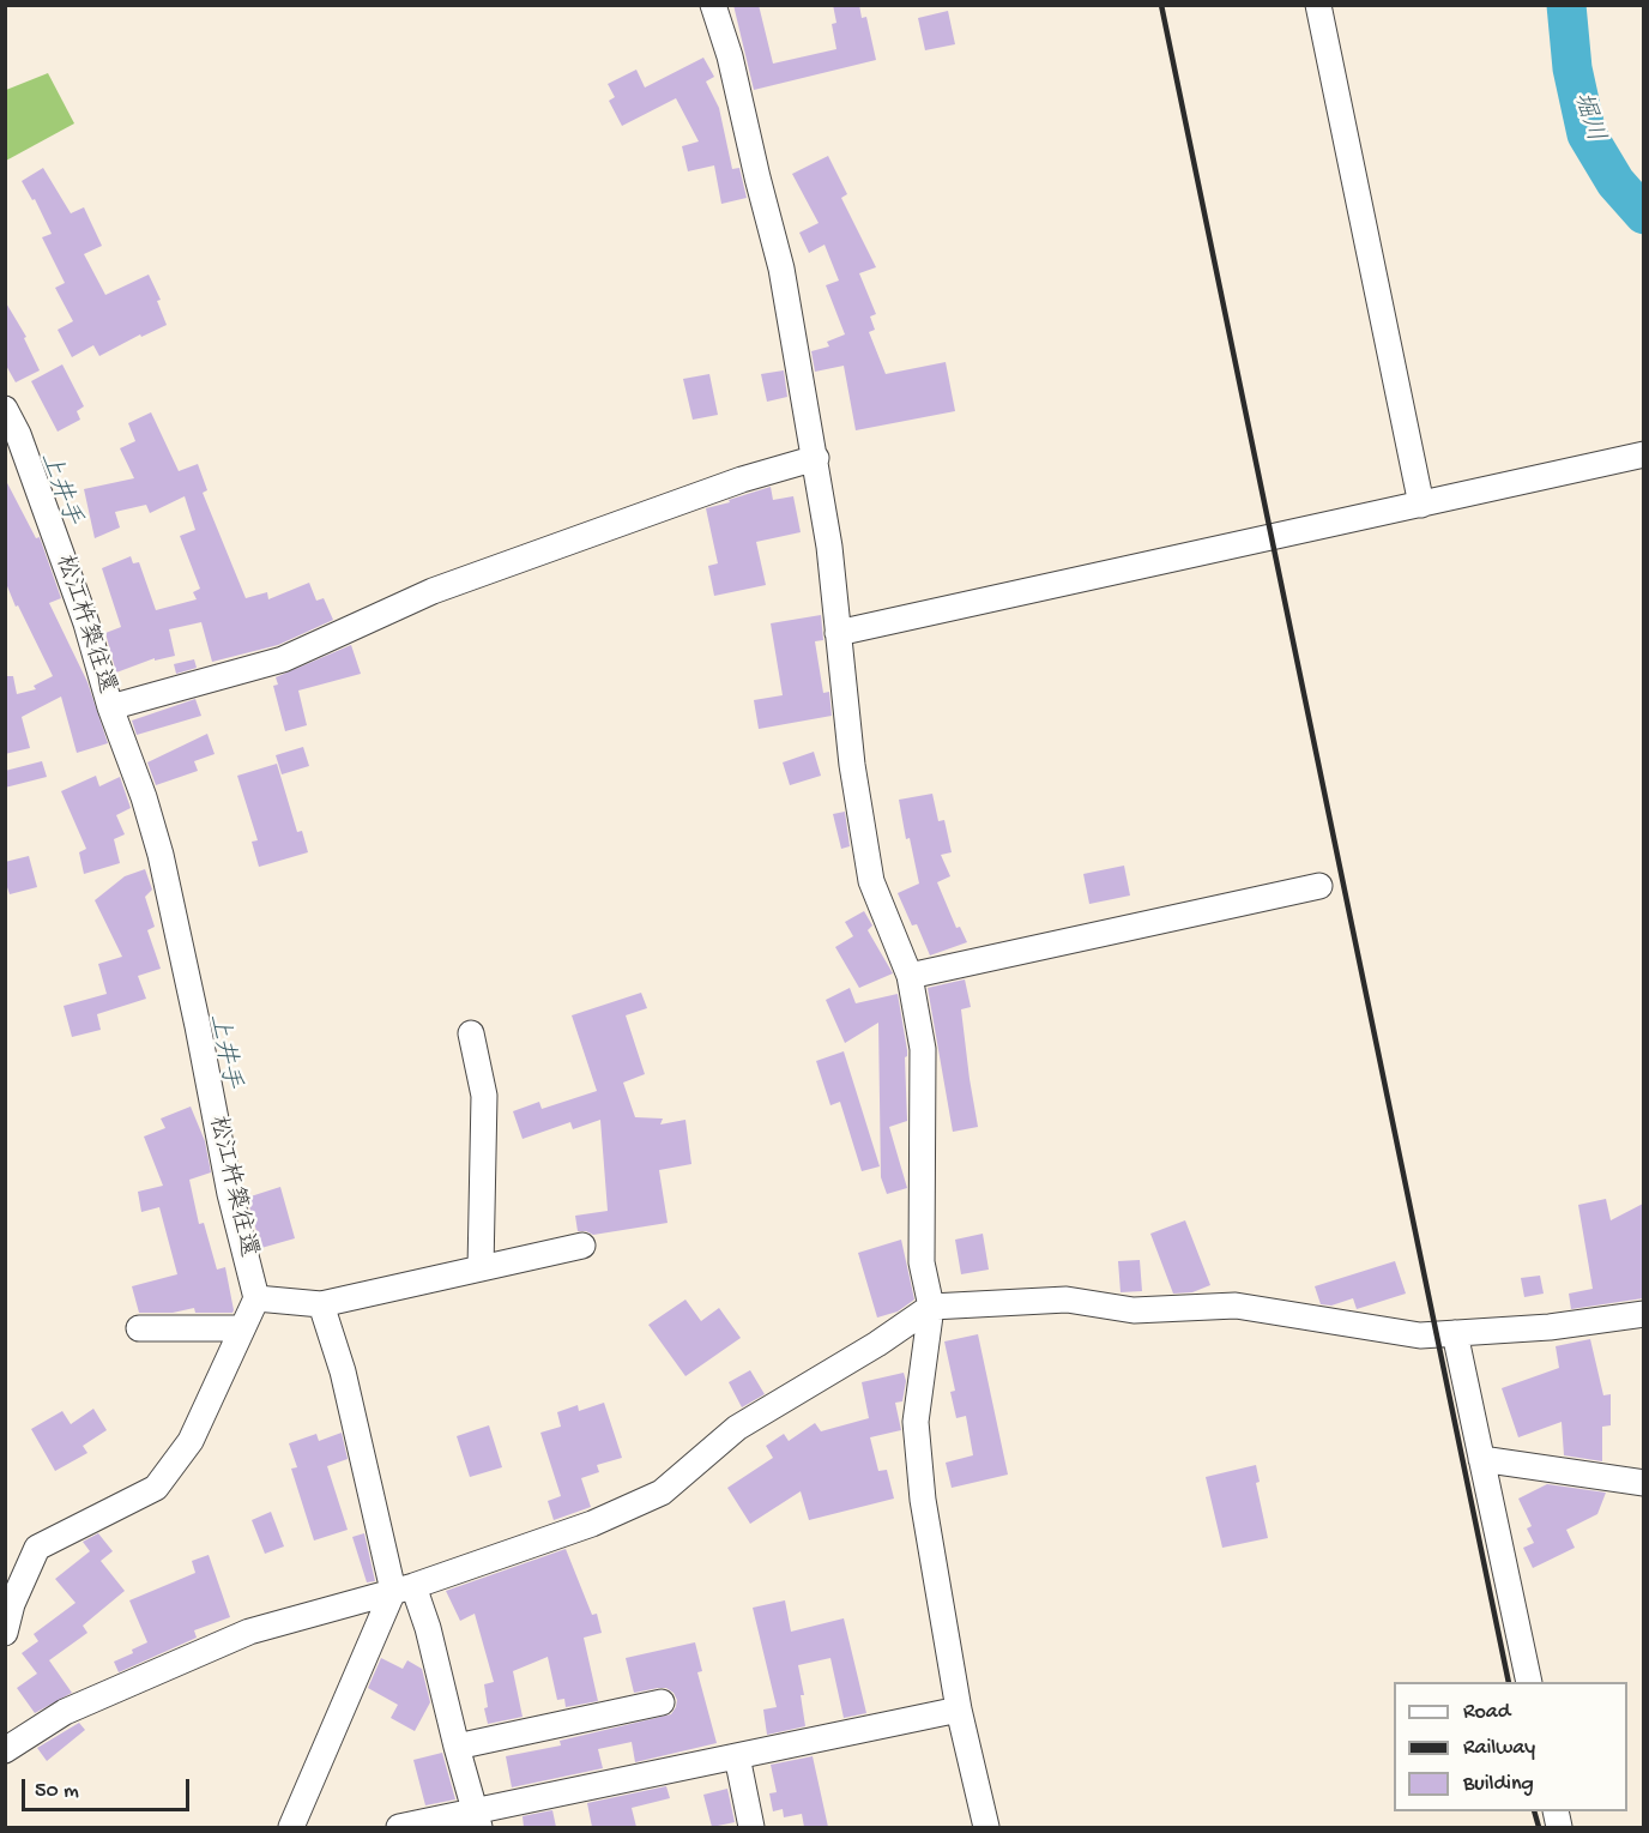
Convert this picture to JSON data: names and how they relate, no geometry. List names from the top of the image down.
{
  "streets": {
    "street": ["松江杵築往還"]
  },
  "water": ["堀川", "上井手"],
  "legend": ["Road", "Railway", "Building"],
  "scale_bar": "50 m"
}
